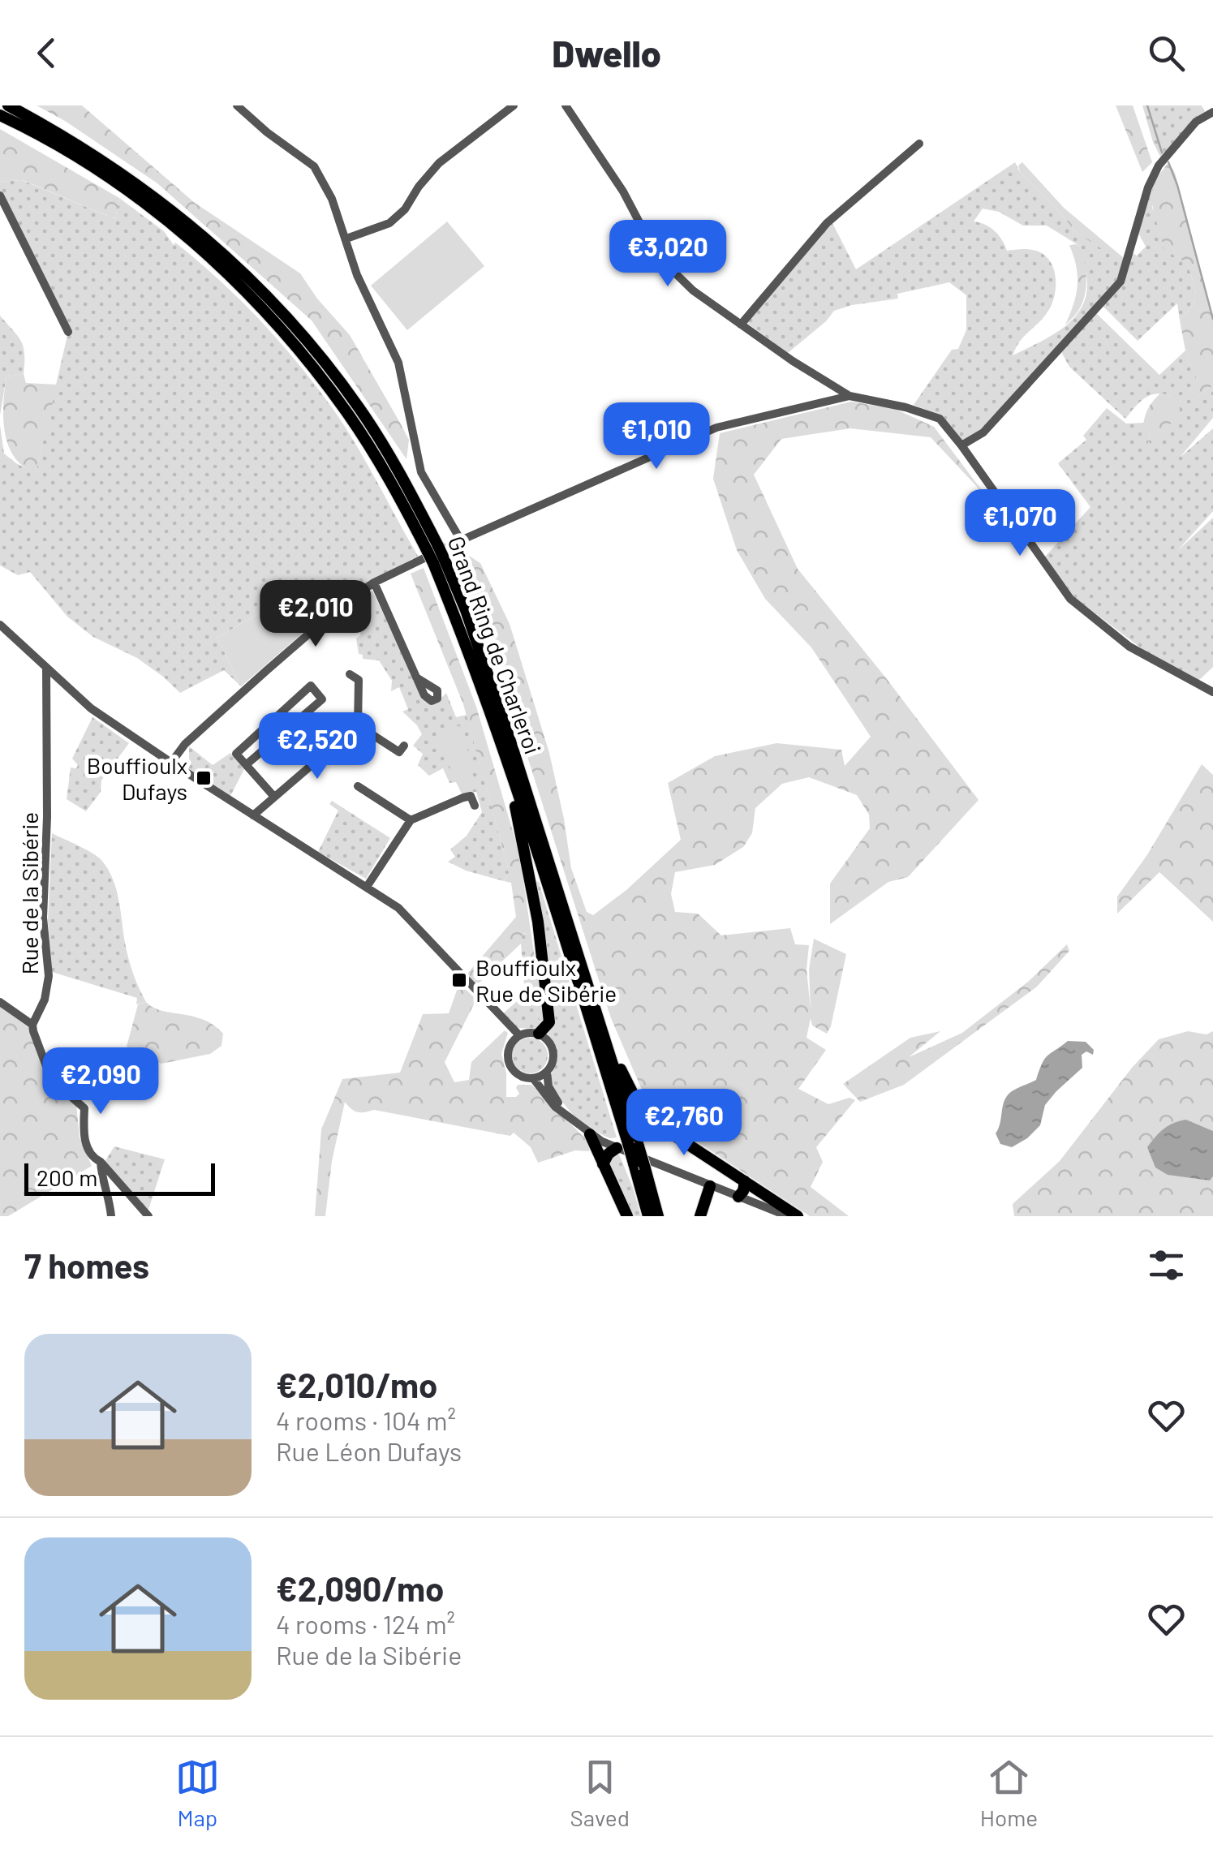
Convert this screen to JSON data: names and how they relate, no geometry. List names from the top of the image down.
{
  "streets": {
    "highway": ["Grand Ring de Charleroi"],
    "street": ["Rue de la Sibérie"]
  },
  "places": {
    "transit": ["Bouffioulx Dufays", "Bouffioulx Rue de Sibérie"]
  },
  "scale_bar": "200 m",
  "page": {
    "header": "Dwello",
    "price": [
      "€3,020",
      "€1,010",
      "€1,070",
      "€2,010",
      "€2,520",
      "€2,090",
      "€2,760"
    ],
    "scale": "200 m",
    "heading": "7 homes",
    "list": [
      {
        "name": "€2,010/mo",
        "note": "4 rooms · 104 m² · Rue Léon Dufays"
      },
      {
        "name": "€2,090/mo",
        "note": "4 rooms · 124 m² · Rue de la Sibérie"
      }
    ],
    "tabs": ["Map", "Saved", "Home"]
  }
}
